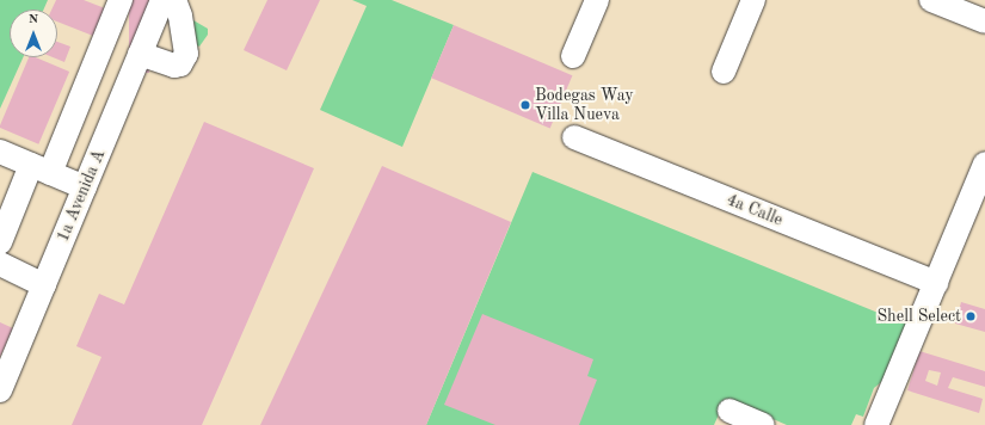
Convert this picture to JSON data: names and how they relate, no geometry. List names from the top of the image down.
{
  "streets": {
    "street": ["1a Avenida A", "4a Calle"]
  },
  "places": ["Bodegas Way Villa Nueva", "Shell Select"],
  "north": "top"
}
